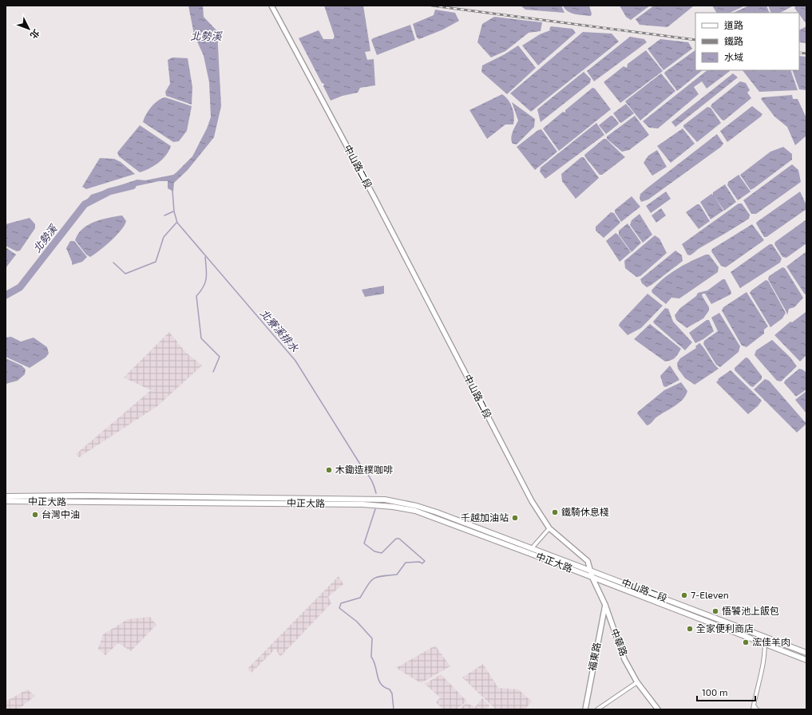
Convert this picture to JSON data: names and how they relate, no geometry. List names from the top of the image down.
{
  "streets": {
    "main road": ["中山路二段", "中正大路"],
    "street": ["中華路", "福東路"]
  },
  "crossings": [
    ["中山路二段", "中正大路"],
    ["中山路二段", "中華路"],
    ["中正大路", "中華路"],
    ["中華路", "福東路"]
  ],
  "water": ["北勢溪", "北寮溪排水"],
  "places": [
    "木鋤造樸咖啡",
    "鐵騎休息棧",
    "台灣中油",
    "千越加油站",
    "7-Eleven",
    "悟饕池上飯包",
    "全家便利商店",
    "浤佳羊肉"
  ],
  "legend": ["道路", "鐵路", "水域"],
  "scale_bar": "100 m",
  "north": "bottom right"
}
